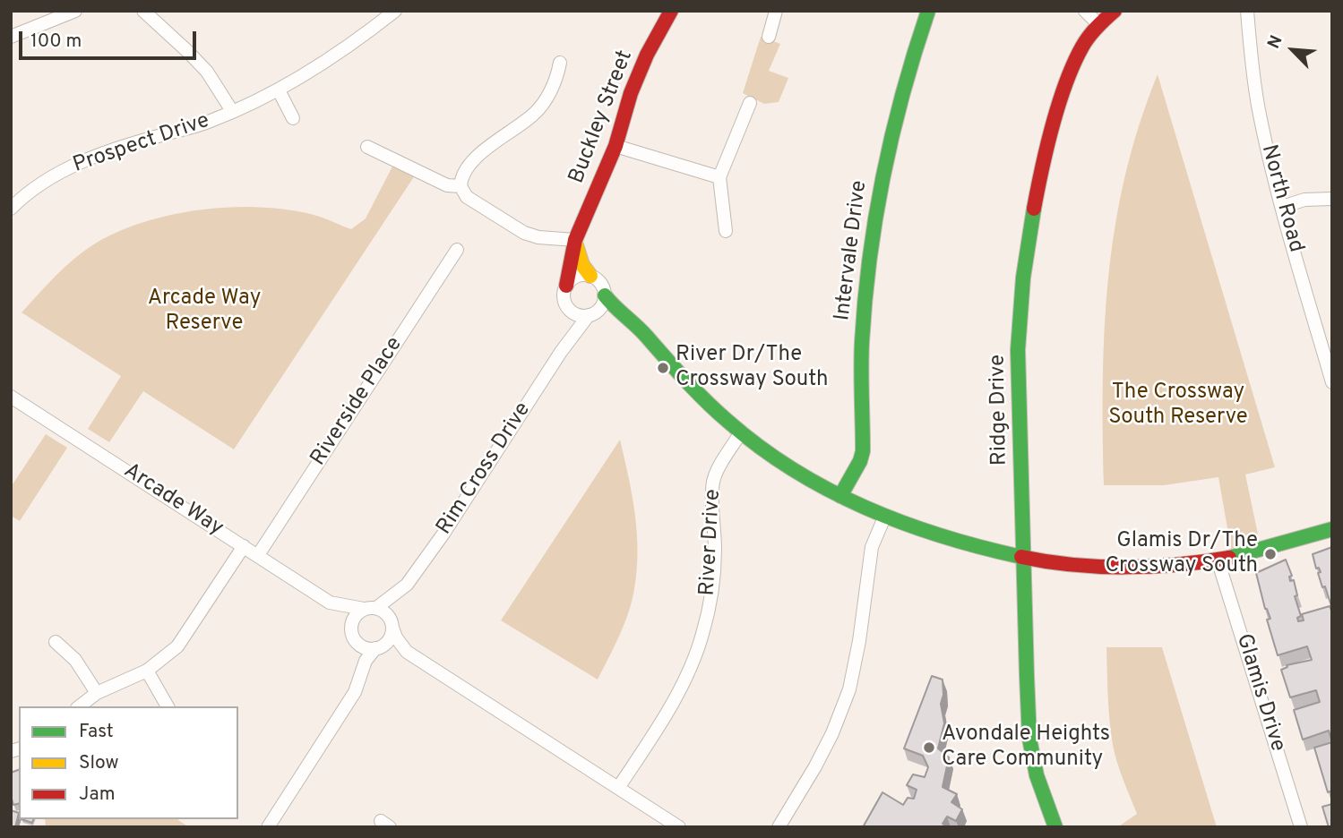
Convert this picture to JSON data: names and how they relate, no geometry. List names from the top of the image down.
{
  "streets": {
    "street": [
      "Buckley Street",
      "Prospect Drive",
      "North Road",
      "Intervale Drive",
      "Riverside Place",
      "Ridge Drive",
      "Rim Cross Drive",
      "Arcade Way",
      "River Drive",
      "Glamis Drive"
    ]
  },
  "crossings": [
    ["Buckley Street", "Rim Cross Drive"],
    ["Riverside Place", "Arcade Way"],
    ["Rim Cross Drive", "Arcade Way"]
  ],
  "parks": ["Arcade Way Reserve", "The Crossway South Reserve"],
  "places": ["River Dr/The Crossway South", "Glamis Dr/The Crossway South", "Avondale Heights Care Community"],
  "legend": ["Fast", "Slow", "Jam"],
  "scale_bar": "100 m",
  "north": "top left"
}
